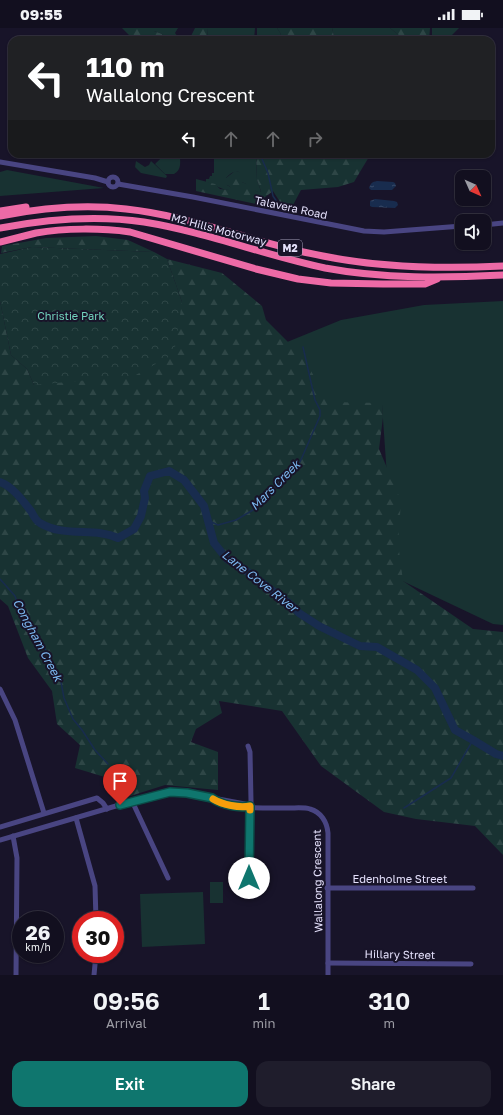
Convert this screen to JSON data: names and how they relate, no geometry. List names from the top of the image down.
{
  "streets": {
    "highway": ["M2 Hills Motorway", "M2"],
    "street": [
      "Talavera Road",
      "Edenholme Street",
      "Wallalong Crescent",
      "Hillary Street"
    ]
  },
  "crossings": [
    ["M2 Hills Motorway", "M2"],
    ["Edenholme Street", "Wallalong Crescent"],
    ["Wallalong Crescent", "Hillary Street"]
  ],
  "water": ["Mars Creek", "Lane Cove River", "Congham Creek"],
  "parks": ["Christie Park"],
  "north": "bottom right",
  "page": {
    "status": "09:55",
    "turn": ["110 m", "Wallalong Crescent"],
    "speed": "26 km/h",
    "limit": "30",
    "eta": [
      "09:56",
      "Arrival",
      "1",
      "min",
      "310",
      "m"
    ],
    "buttons": ["Exit", "Share"]
  }
}
